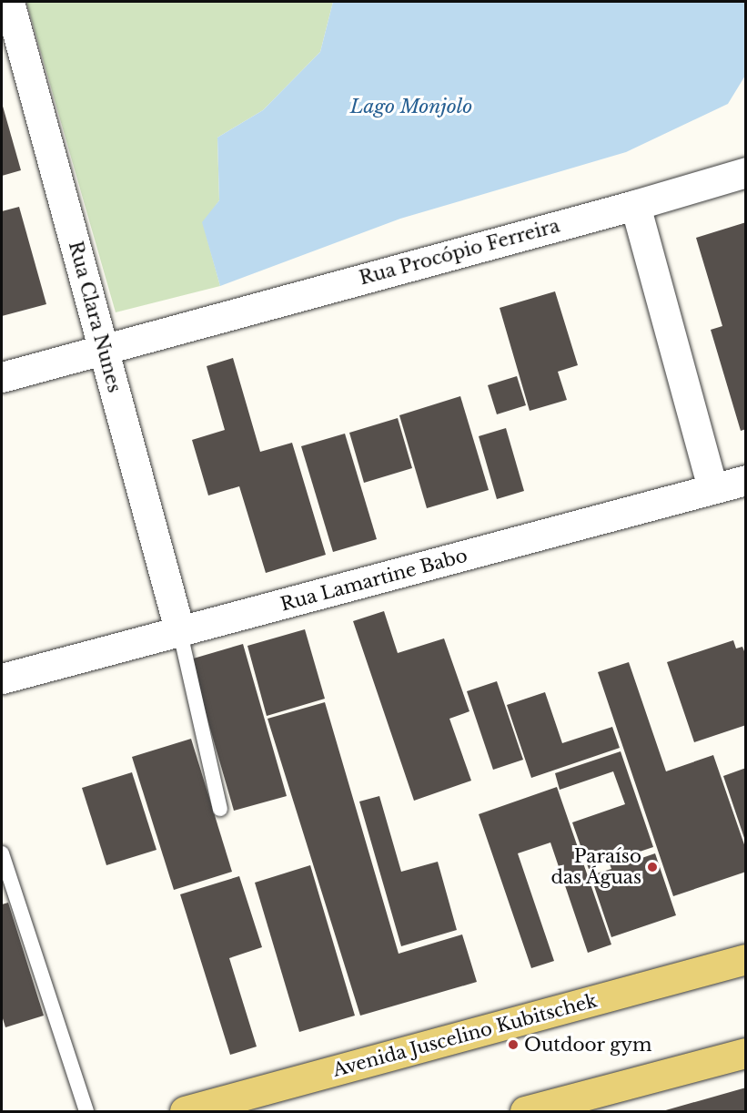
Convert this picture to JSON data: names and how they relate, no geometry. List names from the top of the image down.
{
  "streets": {
    "main road": ["Avenida Juscelino Kubitschek"],
    "street": ["Rua Procópio Ferreira", "Rua Clara Nunes", "Rua Lamartine Babo"]
  },
  "crossings": [
    ["Rua Procópio Ferreira", "Rua Clara Nunes"],
    ["Rua Clara Nunes", "Rua Lamartine Babo"]
  ],
  "water": ["Lago Monjolo"],
  "places": ["Paraíso das Águas", "Outdoor gym"]
}
